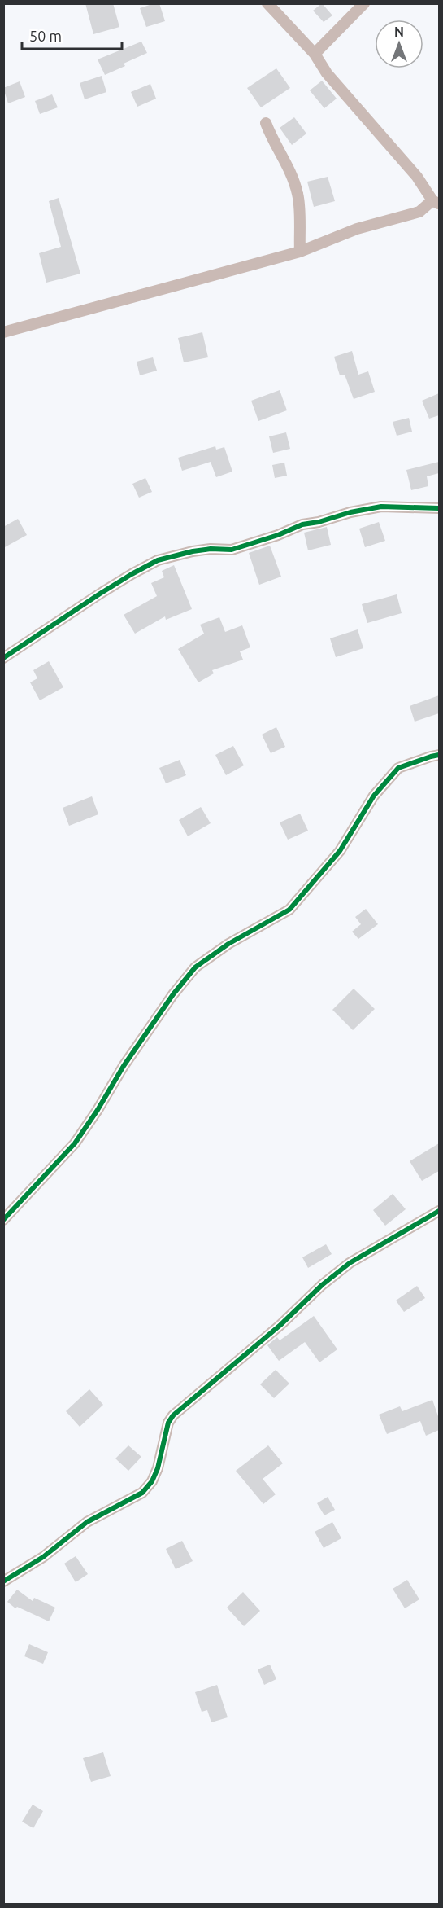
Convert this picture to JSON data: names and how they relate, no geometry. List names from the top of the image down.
{
  "scale_bar": "50 m",
  "north": "top"
}
